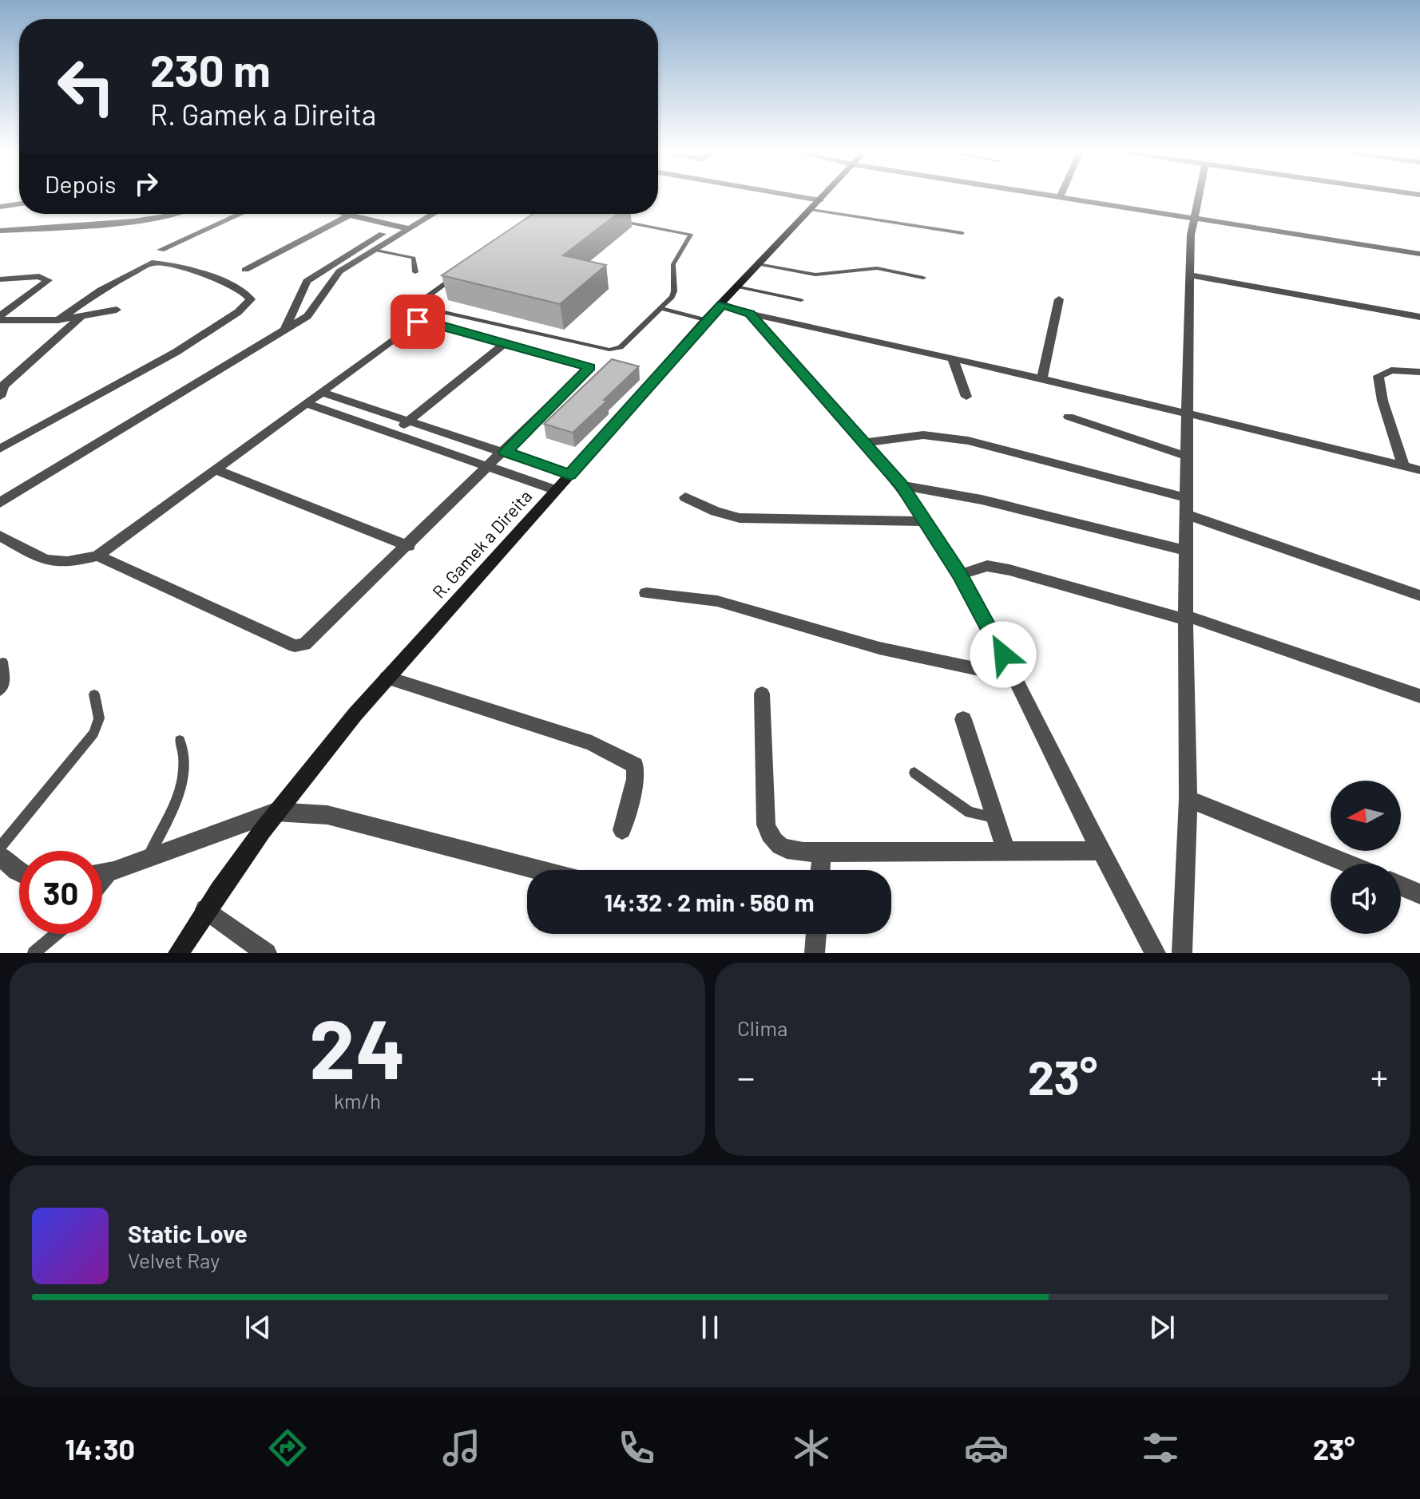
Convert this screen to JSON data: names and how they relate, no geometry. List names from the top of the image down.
{
  "streets": {
    "main road": ["R. Gamek a Direita"]
  },
  "north": "left",
  "page": {
    "turn": ["230 m", "R. Gamek a Direita"],
    "then": "Depois",
    "limit": "30",
    "trip": "14:32 · 2 min · 560 m",
    "tile": [
      ["24", "km/h"],
      "Clima"
    ],
    "heat": ["−", "23°", "+"],
    "song": ["Static Love", "Velvet Ray"],
    "tabs": ["14:30", "23°"]
  }
}
